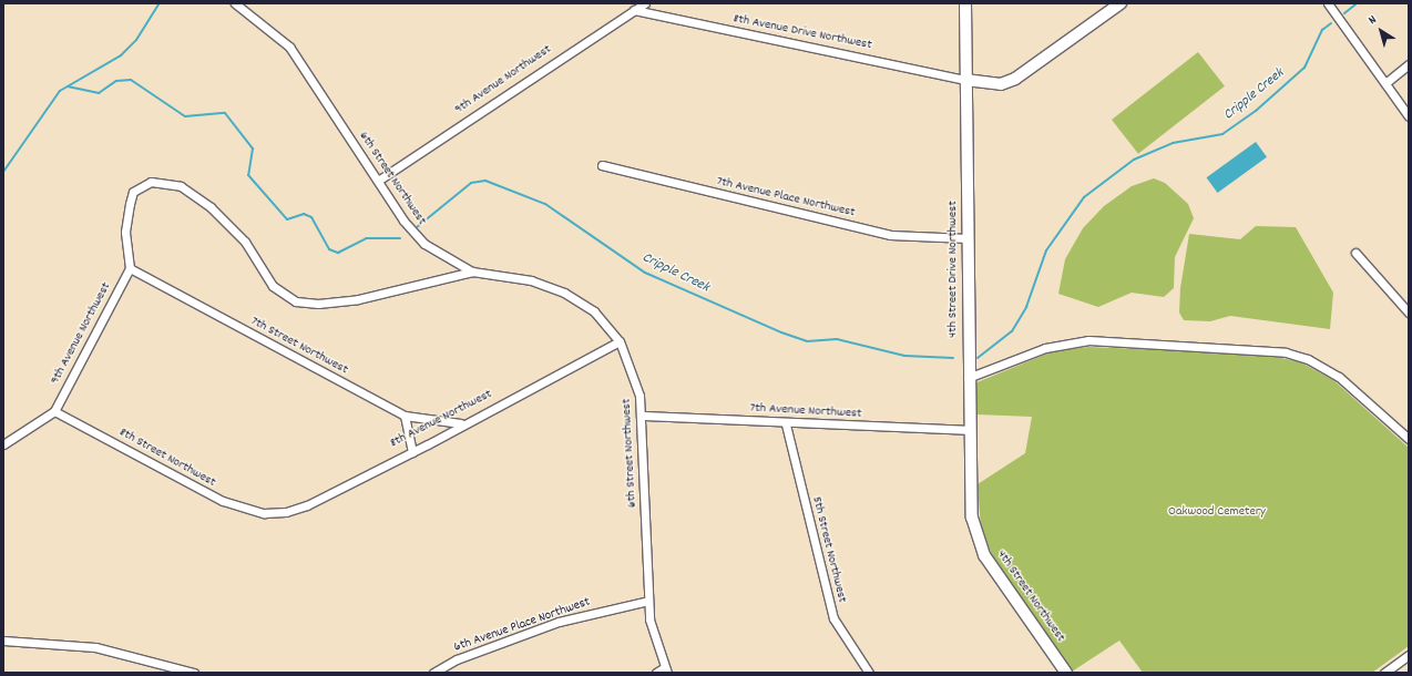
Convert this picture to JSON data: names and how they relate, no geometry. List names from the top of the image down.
{
  "streets": {
    "main road": ["4th Street Drive Northwest", "4th Street Northwest"],
    "street": [
      "8th Avenue Drive Northwest",
      "9th Avenue Northwest",
      "6th Street Northwest",
      "7th Avenue Place Northwest",
      "7th Street Northwest",
      "7th Avenue Northwest",
      "8th Avenue Northwest",
      "8th Street Northwest",
      "5th Street Northwest",
      "6th Avenue Place Northwest"
    ]
  },
  "crossings": [
    ["8th Avenue Drive Northwest", "9th Avenue Northwest"],
    ["8th Avenue Drive Northwest", "4th Street Drive Northwest"],
    ["9th Avenue Northwest", "6th Street Northwest"],
    ["9th Avenue Northwest", "7th Street Northwest"],
    ["9th Avenue Northwest", "8th Street Northwest"],
    ["6th Street Northwest", "7th Avenue Northwest"],
    ["6th Street Northwest", "8th Avenue Northwest"],
    ["6th Street Northwest", "6th Avenue Place Northwest"],
    ["7th Avenue Place Northwest", "4th Street Drive Northwest"],
    ["4th Street Drive Northwest", "7th Avenue Northwest"],
    ["4th Street Drive Northwest", "4th Street Northwest"],
    ["7th Street Northwest", "8th Avenue Northwest"],
    ["7th Avenue Northwest", "5th Street Northwest"],
    ["8th Avenue Northwest", "8th Street Northwest"]
  ],
  "water": ["Cripple Creek"],
  "parks": ["Oakwood Cemetery"],
  "north": "top left"
}
